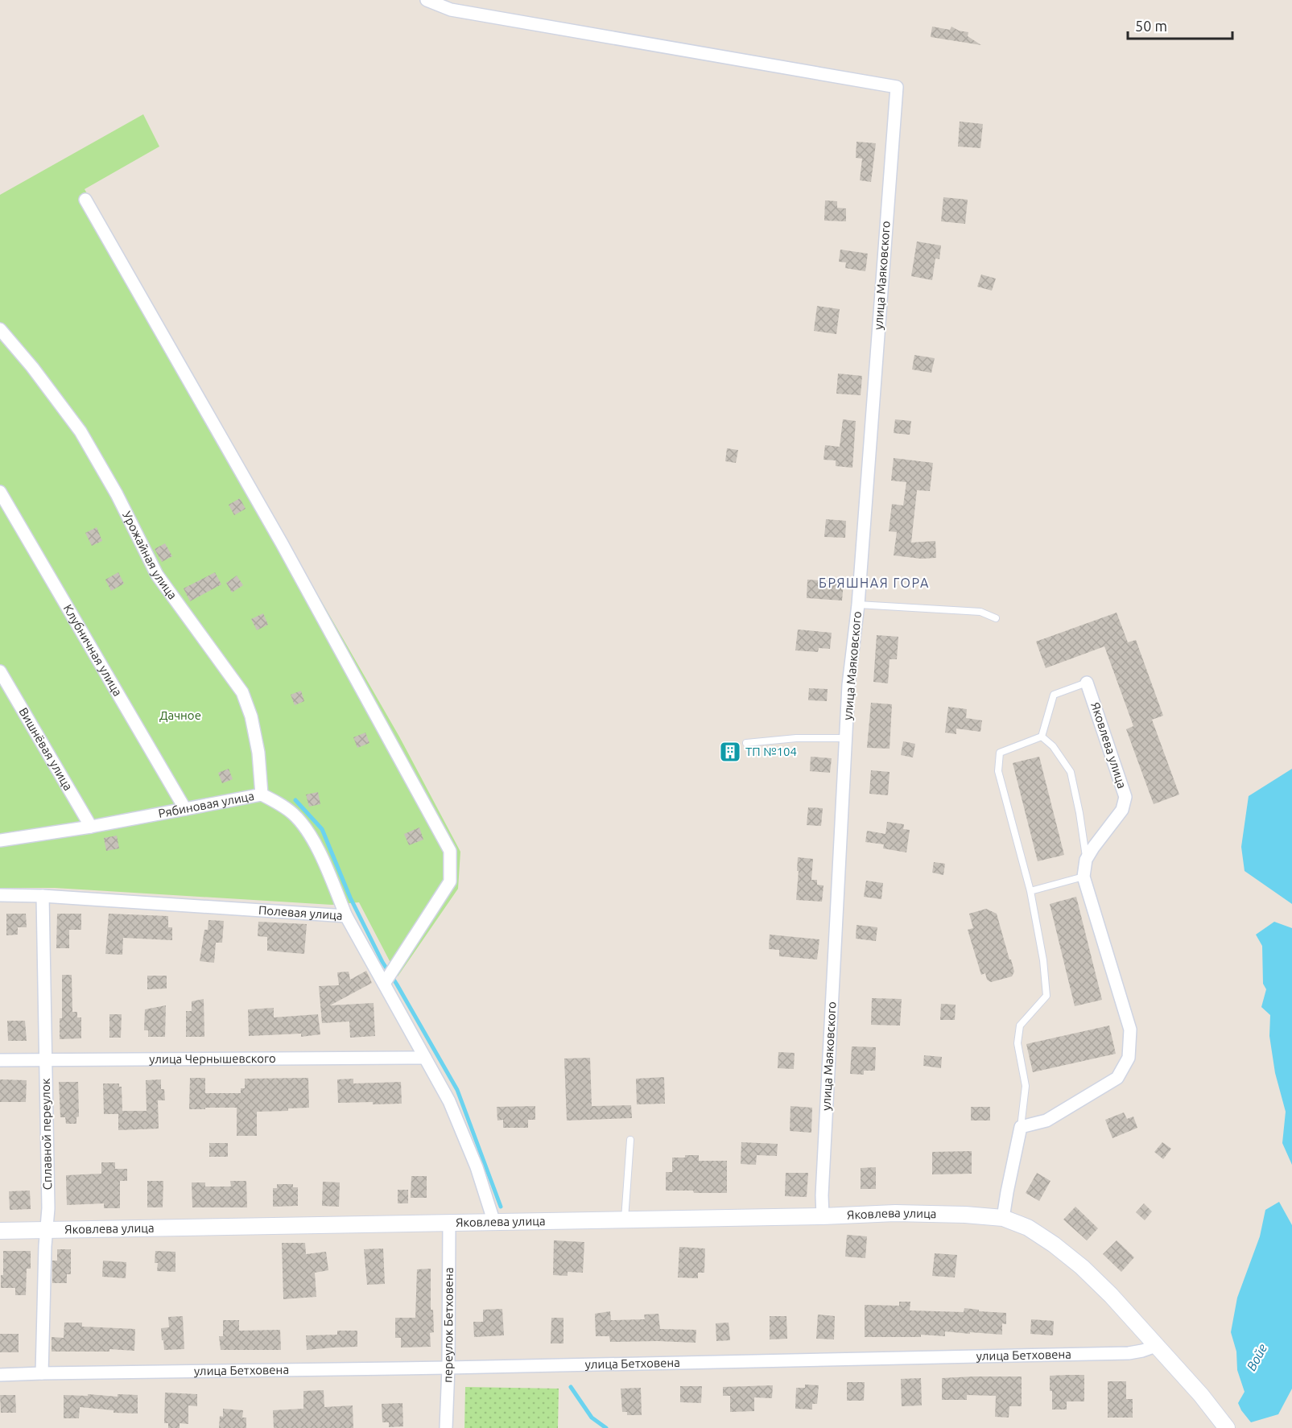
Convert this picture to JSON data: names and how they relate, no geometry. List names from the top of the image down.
{
  "streets": {
    "street": [
      "улица Маяковского",
      "Урожайная улица",
      "Клубничная улица",
      "Яковлева улица",
      "Вишнёвая улица",
      "Рябиновая улица",
      "Полевая улица",
      "улица Чернышевского",
      "Сплавной переулок",
      "переулок Бетховена",
      "улица Бетховена"
    ]
  },
  "crossings": [
    ["улица Маяковского", "Яковлева улица"],
    ["Урожайная улица", "Рябиновая улица"],
    ["Клубничная улица", "Рябиновая улица"],
    ["Яковлева улица", "Полевая улица"],
    ["Яковлева улица", "Сплавной переулок"],
    ["Яковлева улица", "переулок Бетховена"],
    ["Яковлева улица", "улица Бетховена"],
    ["Вишнёвая улица", "Рябиновая улица"],
    ["Рябиновая улица", "Полевая улица"],
    ["Полевая улица", "улица Чернышевского"],
    ["Полевая улица", "Сплавной переулок"],
    ["улица Чернышевского", "Сплавной переулок"],
    ["Сплавной переулок", "улица Бетховена"],
    ["переулок Бетховена", "улица Бетховена"]
  ],
  "districts": ["БРЯШНАЯ ГОРА"],
  "water": ["Войе"],
  "parks": ["Дачное"],
  "places": {
    "building": ["ТП №104"]
  },
  "scale_bar": "50 m"
}
